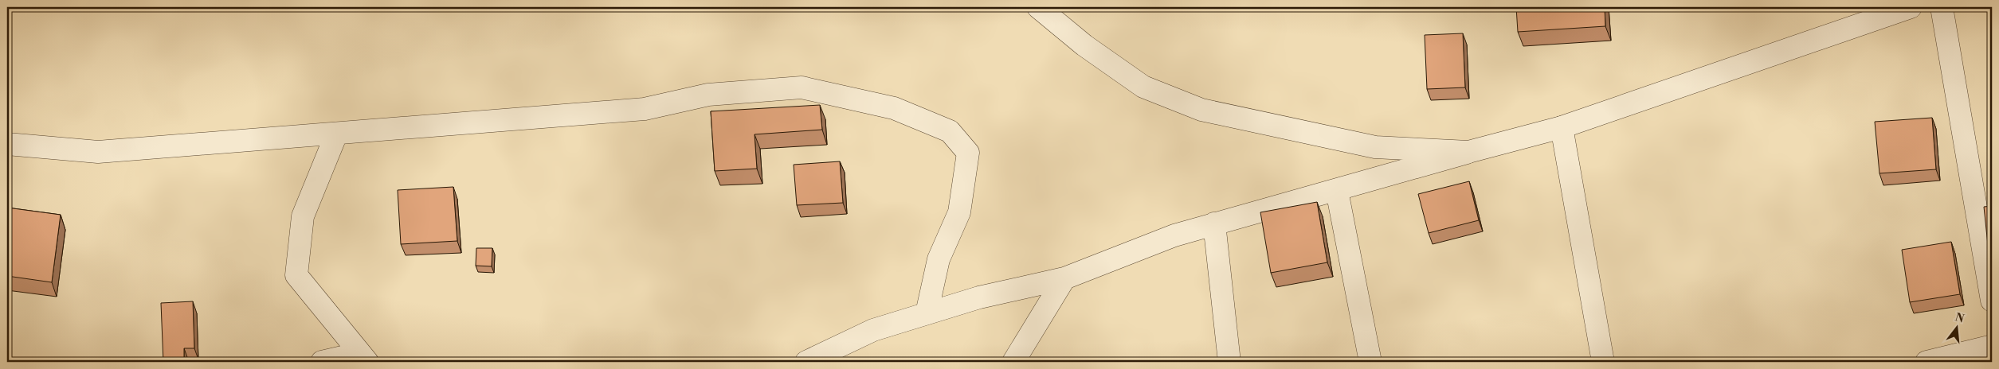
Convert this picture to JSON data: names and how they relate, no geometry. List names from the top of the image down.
{
  "north": "top"
}
